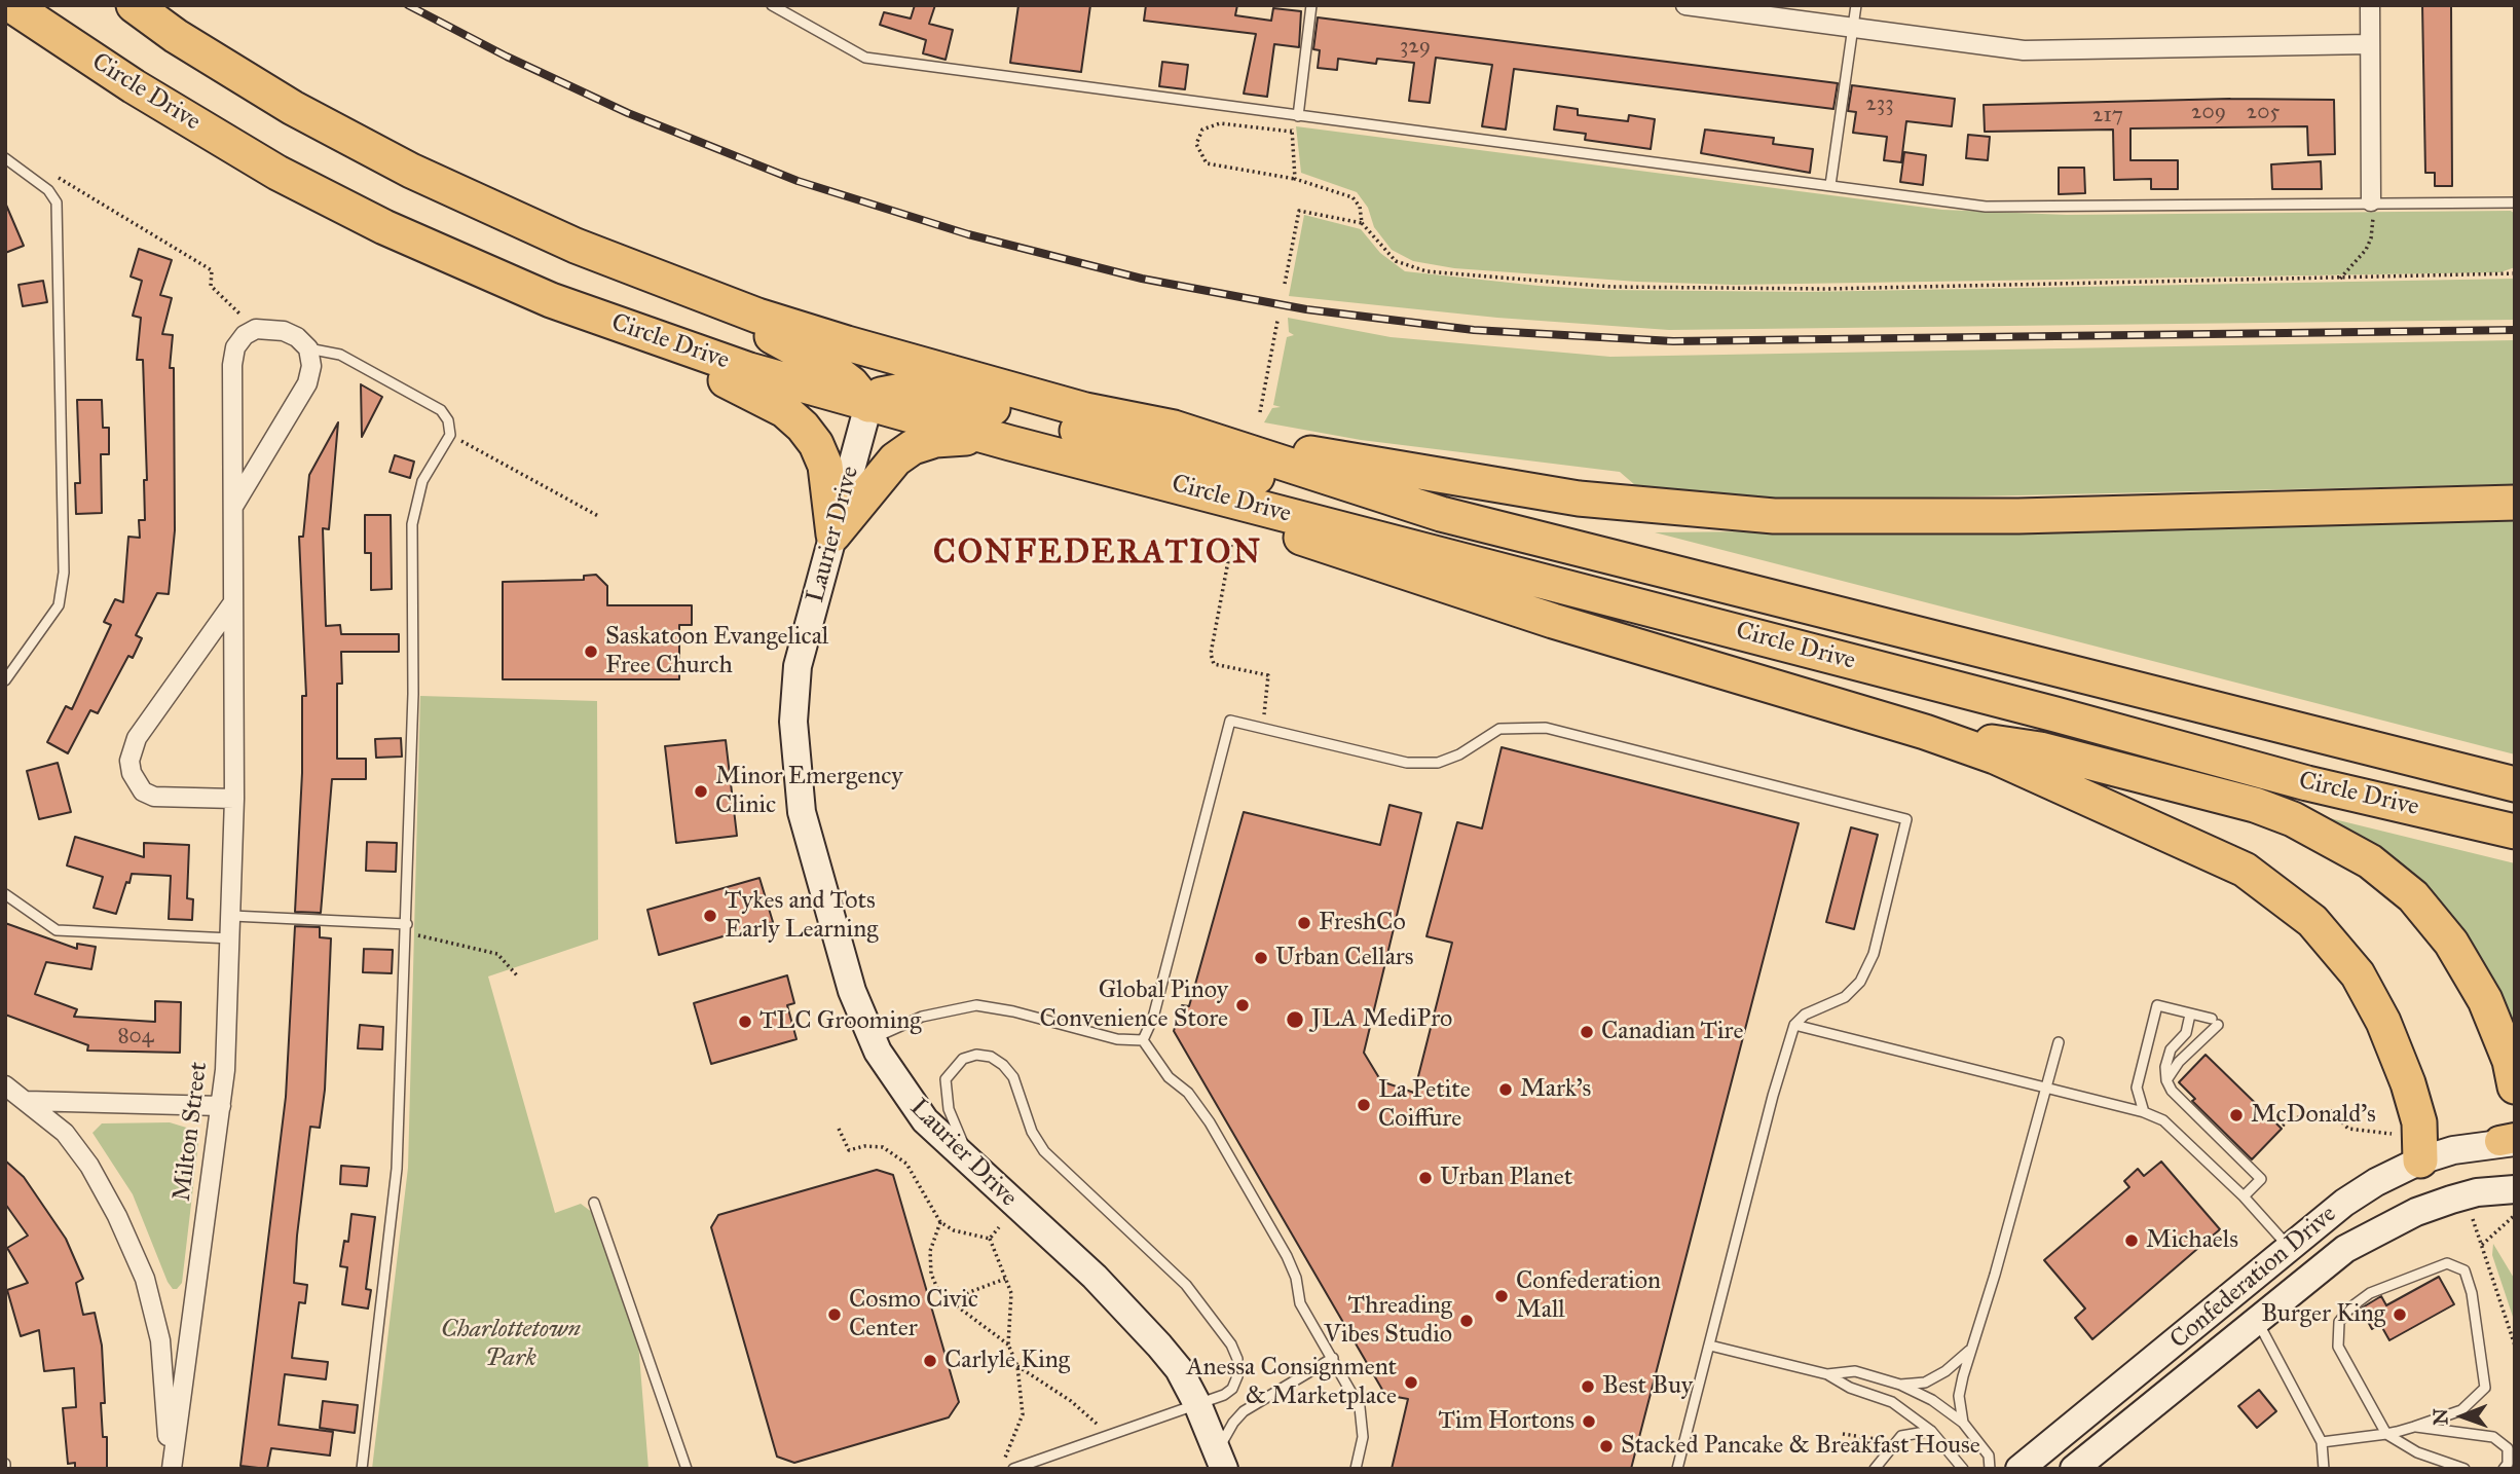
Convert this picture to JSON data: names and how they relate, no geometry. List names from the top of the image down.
{
  "streets": {
    "highway": ["Circle Drive"],
    "main road": ["Laurier Drive", "Confederation Drive"],
    "street": ["Milton Street"]
  },
  "crossings": [
    ["Circle Drive", "Laurier Drive"]
  ],
  "districts": ["CONFEDERATION"],
  "parks": ["Charlottetown Park"],
  "places": [
    "Saskatoon Evangelical Free Church",
    "Minor Emergency Clinic",
    "Tykes and Tots Early Learning",
    "FreshCo",
    "Urban Cellars",
    "Global Pinoy Convenience Store",
    "JLA MediPro",
    "TLC Grooming",
    "Canadian Tire",
    "Mark's",
    "La Petite Coiffure",
    "McDonald's",
    "Urban Planet",
    "Michaels",
    "Confederation Mall",
    "Cosmo Civic Center",
    "Burger King",
    "Threading Vibes Studio",
    "Carlyle King",
    "Anessa Consignment & Marketplace",
    "Best Buy",
    "Tim Hortons",
    "Stacked Pancake & Breakfast House"
  ],
  "house_numbers": [
    "329",
    "233",
    "209",
    "205",
    "217",
    "804"
  ],
  "north": "left"
}
